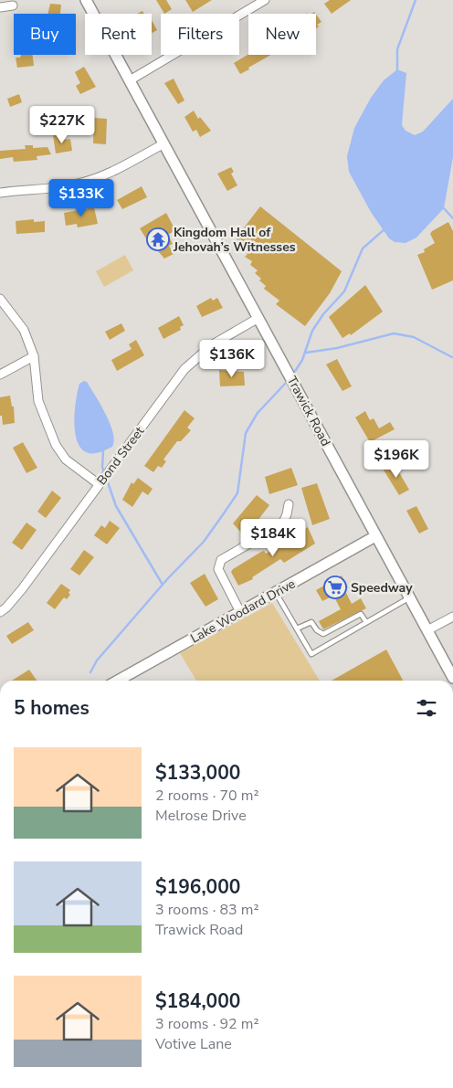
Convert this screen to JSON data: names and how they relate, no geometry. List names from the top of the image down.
{
  "streets": {
    "street": ["Trawick Road", "Bond Street", "Lake Woodard Drive"]
  },
  "crossings": [
    ["Trawick Road", "Bond Street"],
    ["Trawick Road", "Lake Woodard Drive"]
  ],
  "places": {
    "temple": ["Kingdom Hall of Jehovah’s Witnesses"],
    "supermarket": ["Speedway"]
  },
  "page": {
    "chip": [
      "Buy",
      "Rent",
      "Filters",
      "New"
    ],
    "price": [
      "$227K",
      "$133K",
      "$136K",
      "$196K",
      "$184K"
    ],
    "heading": "5 homes",
    "list": [
      {
        "name": "$133,000",
        "note": "2 rooms · 70 m² · Melrose Drive"
      },
      {
        "name": "$196,000",
        "note": "3 rooms · 83 m² · Trawick Road"
      },
      {
        "name": "$184,000",
        "note": "3 rooms · 92 m² · Votive Lane"
      }
    ]
  }
}
